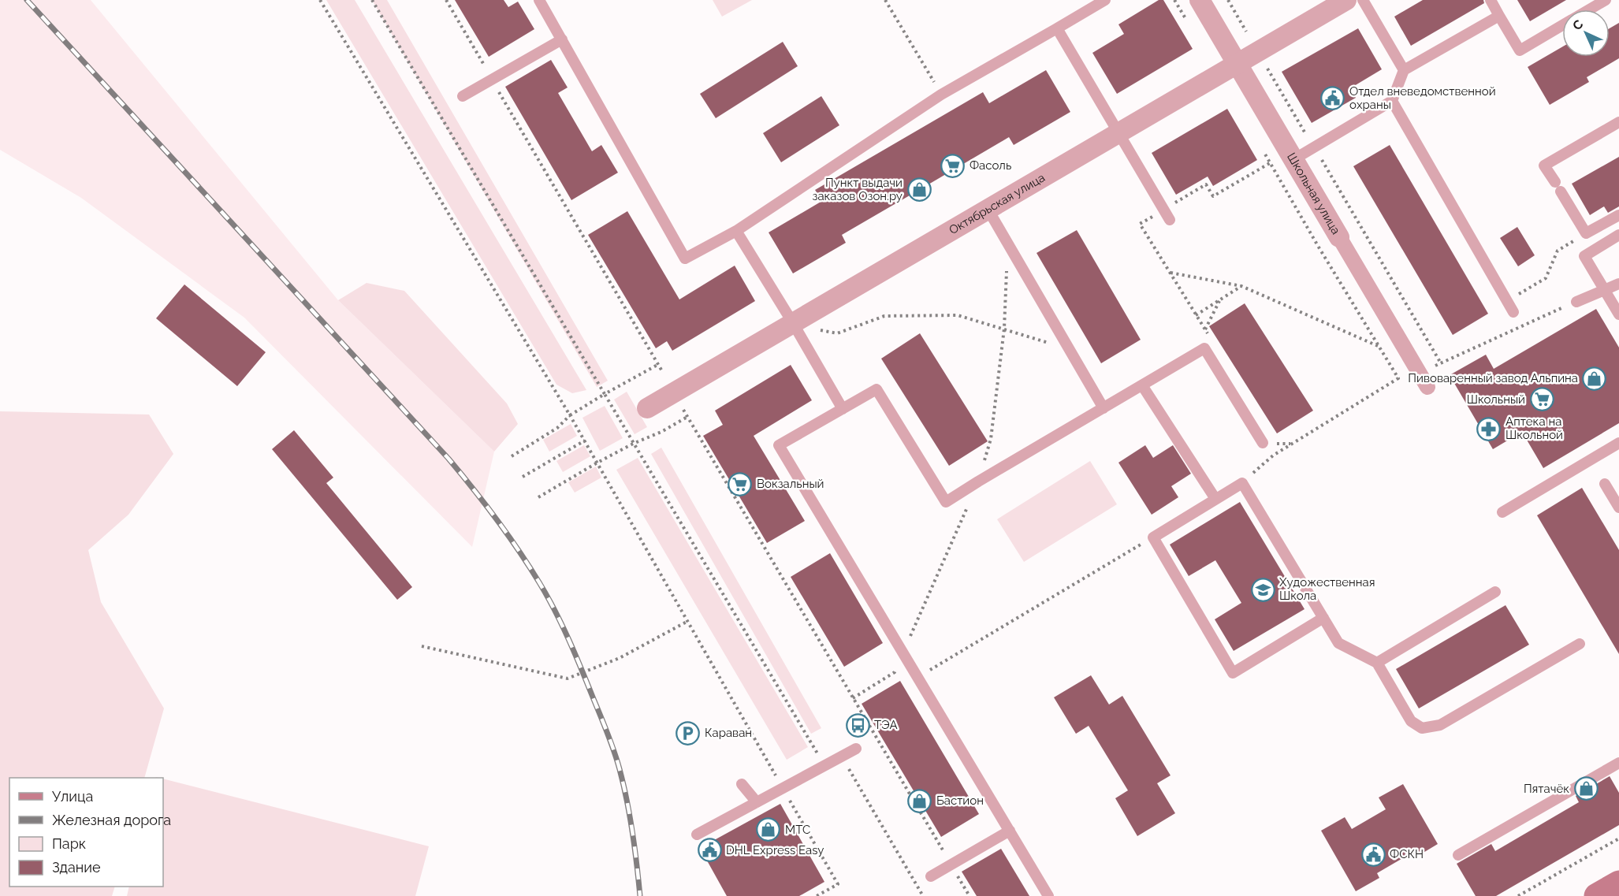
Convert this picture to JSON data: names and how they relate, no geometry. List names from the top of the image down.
{
  "streets": {
    "street": ["Школьная улица", "Октябрьская улица"]
  },
  "crossings": [
    ["Школьная улица", "Октябрьская улица"]
  ],
  "places": {
    "public building": ["Отдел вневедомственной охраны", "DHL Express Easy", "ФСКН"],
    "supermarket": ["Фасоль", "Школьный", "Вокзальный"],
    "shop": [
      "Пункт выдачи заказов Озон.ру",
      "Пивоваренный завод Альпина",
      "Пятачёк",
      "Бастион",
      "МТС"
    ],
    "pharmacy": ["Аптека на Школьной"],
    "school or university": ["Художественная Школа"],
    "bus stop": ["ТЭА"],
    "parking": ["Караван"]
  },
  "legend": [
    "Улица",
    "Железная дорога",
    "Парк",
    "Здание"
  ],
  "north": "top left"
}
